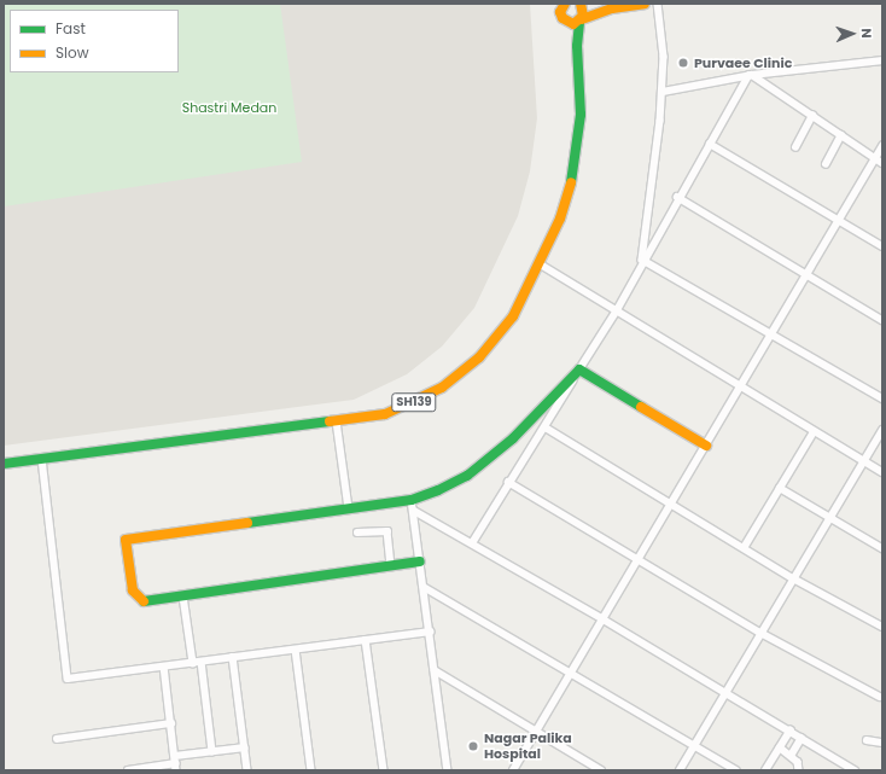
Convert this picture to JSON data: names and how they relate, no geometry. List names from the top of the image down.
{
  "streets": {
    "main road": ["SH139"]
  },
  "parks": ["Shastri Medan"],
  "places": ["Purvaee Clinic", "Nagar Palika Hospital"],
  "legend": ["Fast", "Slow"],
  "north": "right"
}
